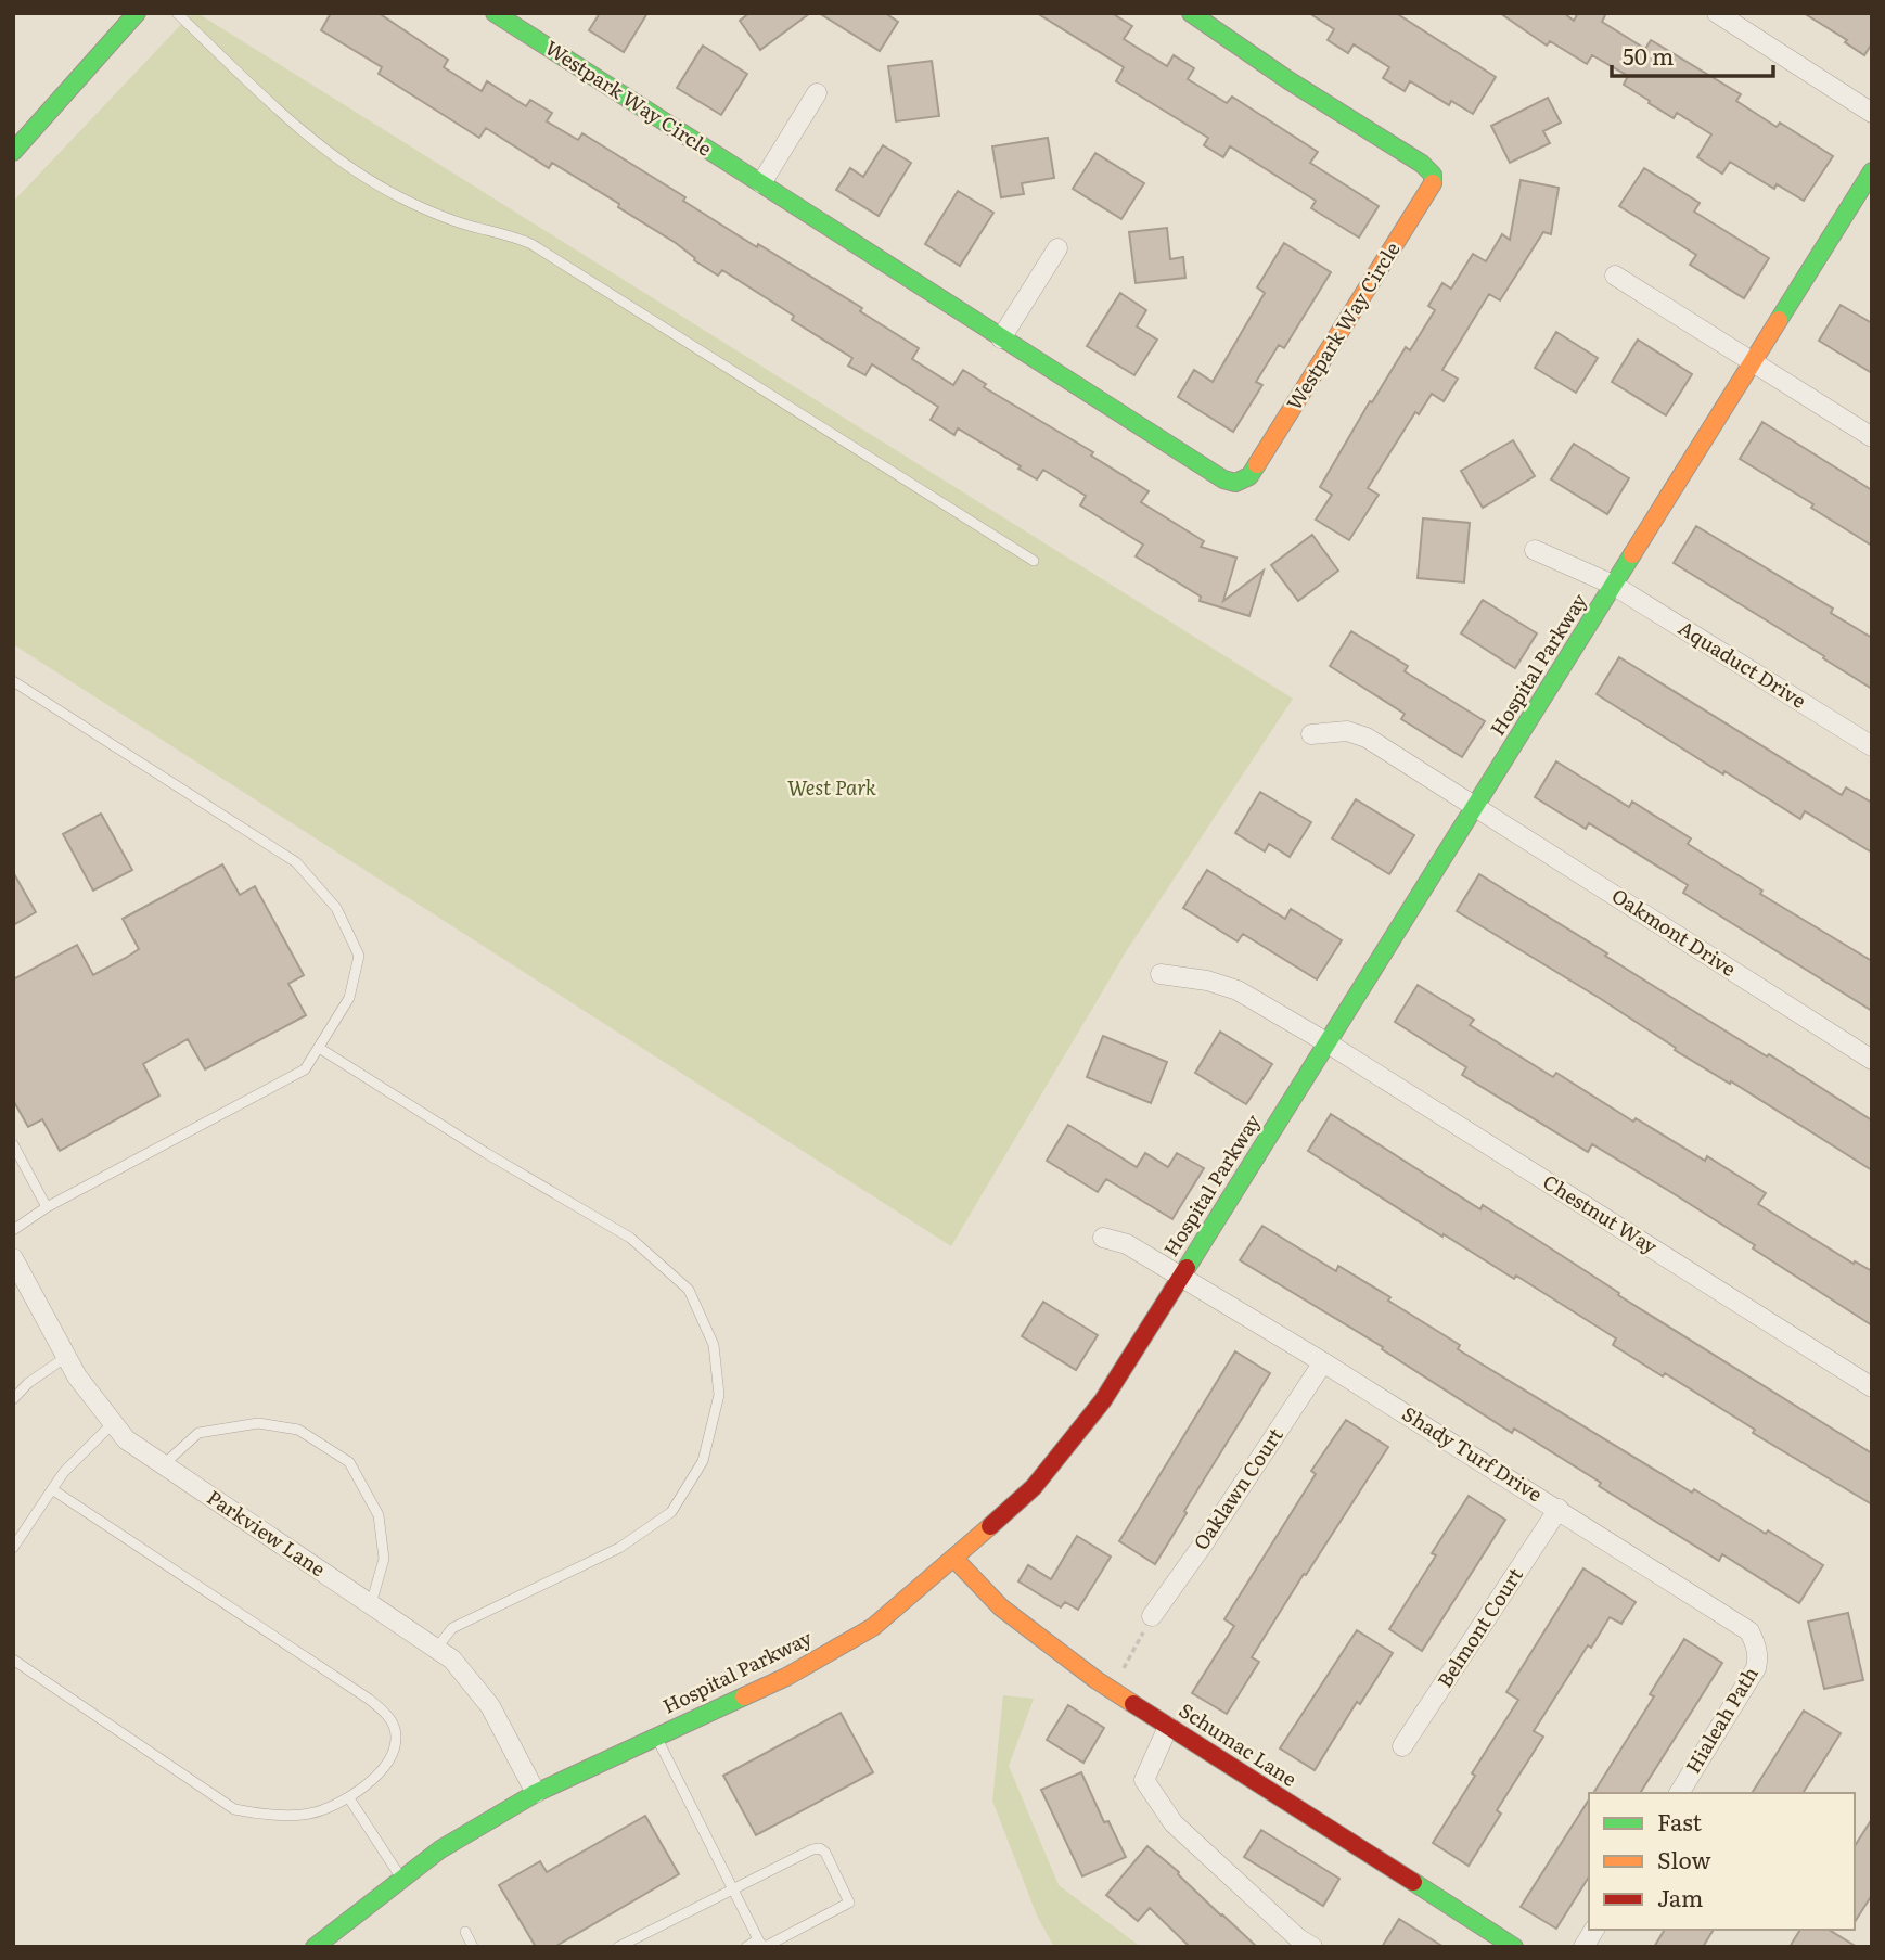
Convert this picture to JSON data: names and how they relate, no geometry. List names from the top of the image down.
{
  "streets": {
    "street": [
      "Westpark Way Circle",
      "Hospital Parkway",
      "Aquaduct Drive",
      "Oakmont Drive",
      "Chestnut Way",
      "Shady Turf Drive",
      "Oaklawn Court",
      "Parkview Lane",
      "Belmont Court",
      "Hialeah Path",
      "Schumac Lane"
    ]
  },
  "crossings": [
    ["Hospital Parkway", "Aquaduct Drive"],
    ["Hospital Parkway", "Oakmont Drive"],
    ["Hospital Parkway", "Chestnut Way"],
    ["Hospital Parkway", "Shady Turf Drive"],
    ["Hospital Parkway", "Parkview Lane"],
    ["Hospital Parkway", "Schumac Lane"],
    ["Shady Turf Drive", "Oaklawn Court"],
    ["Shady Turf Drive", "Belmont Court"],
    ["Shady Turf Drive", "Hialeah Path"]
  ],
  "parks": ["West Park"],
  "legend": ["Fast", "Slow", "Jam"],
  "scale_bar": "50 m"
}
